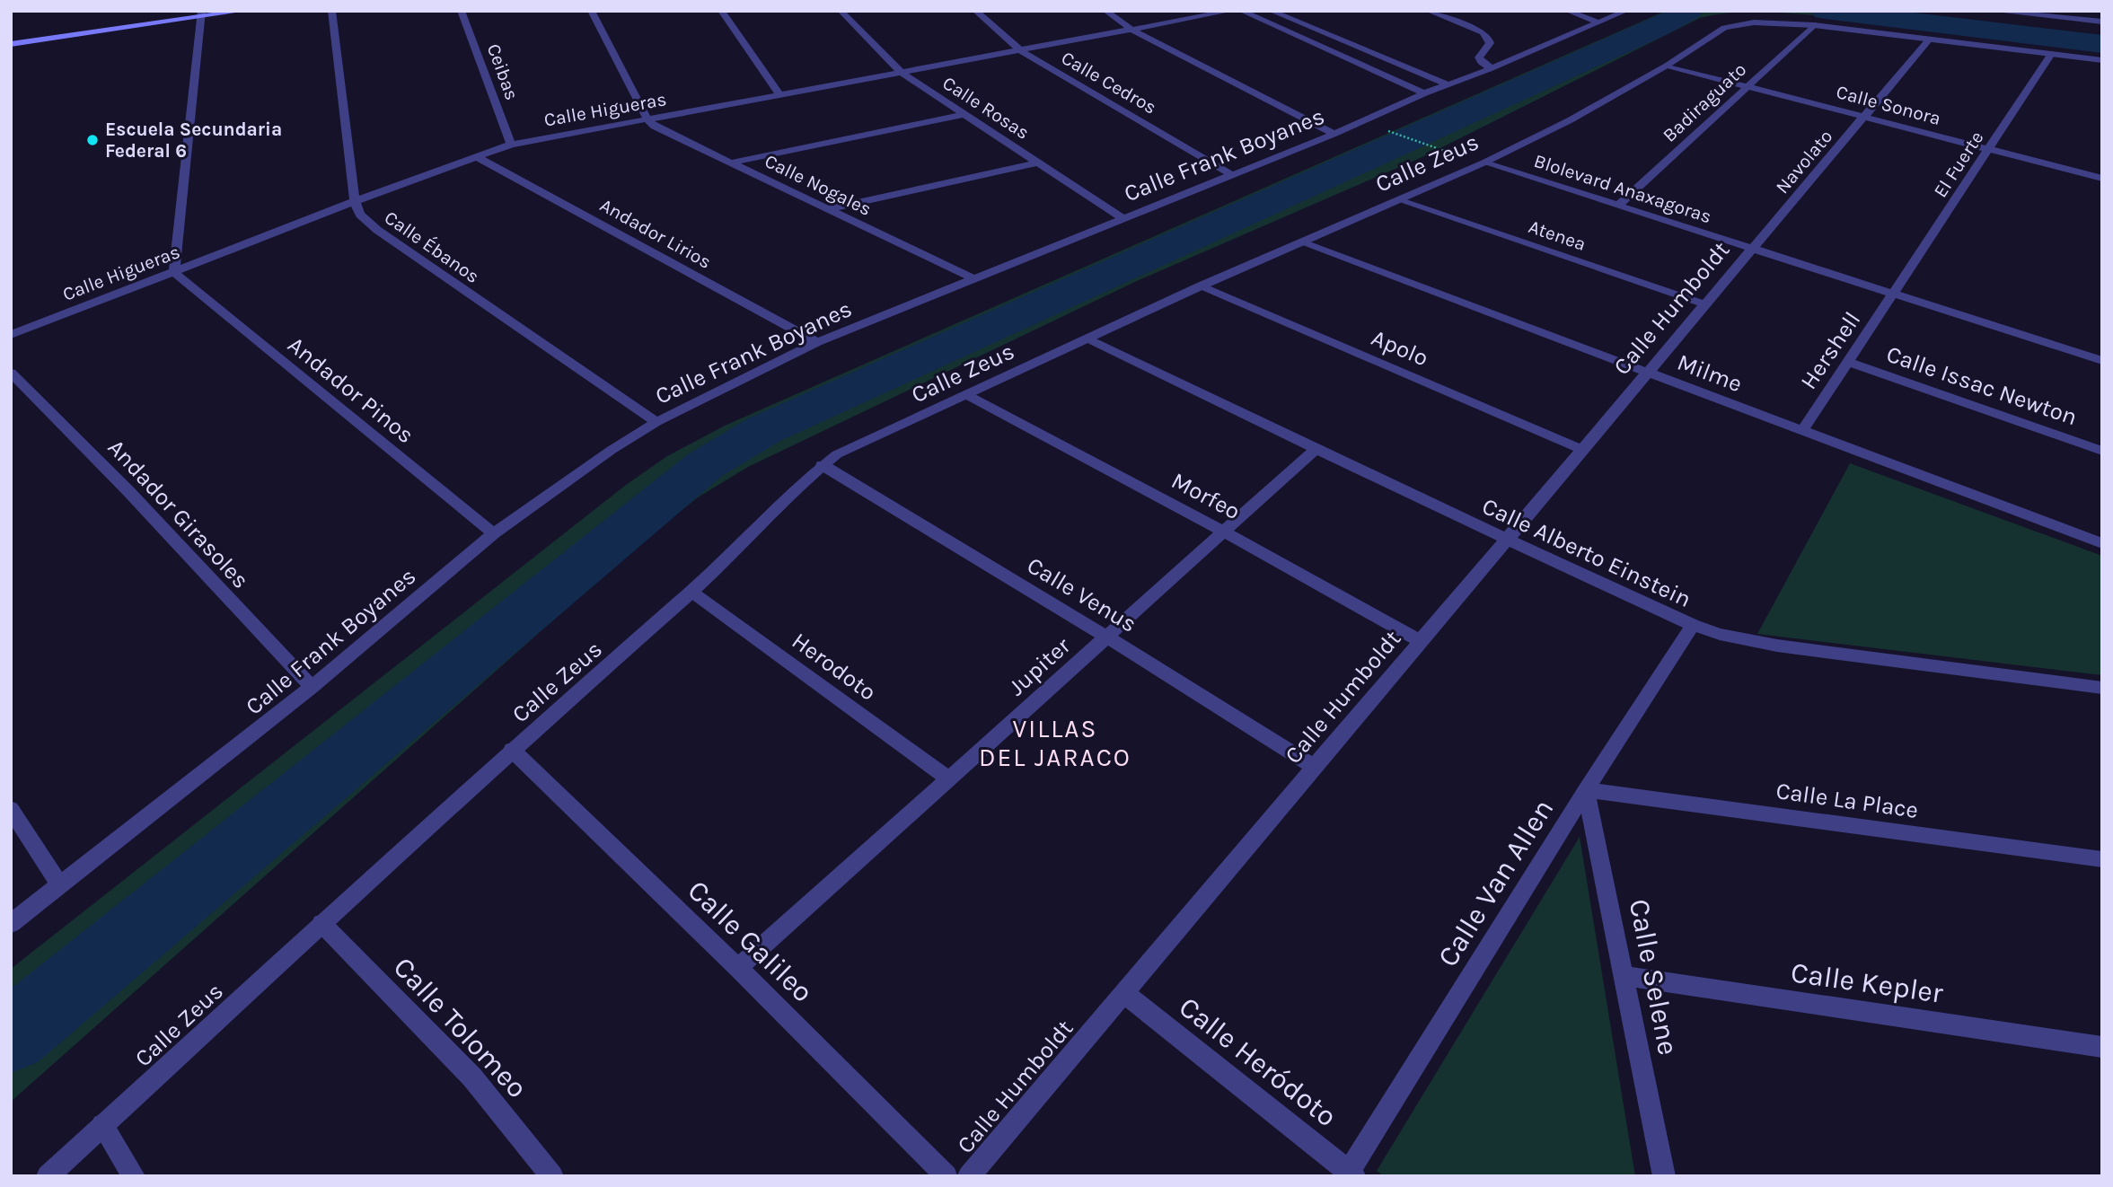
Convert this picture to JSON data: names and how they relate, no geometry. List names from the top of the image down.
{
  "streets": {
    "street": [
      "Ceibas",
      "Calle Cedros",
      "Badiraguato",
      "Calle Sonora",
      "Calle Rosas",
      "Calle Higueras",
      "Calle Frank Boyanes",
      "Navolato",
      "Calle Zeus",
      "El Fuerte",
      "Calle Nogales",
      "Blolevard Anaxagoras",
      "Andador Lirios",
      "Atenea",
      "Calle Ébanos",
      "Calle Humboldt",
      "Apolo",
      "Hershell",
      "Milme",
      "Calle Issac Newton",
      "Andador Pinos",
      "Morfeo",
      "Andador Girasoles",
      "Calle Alberto Einstein",
      "Calle Venus",
      "Herodoto",
      "Jupiter",
      "Calle La Place",
      "Calle Van Allen",
      "Calle Galileo",
      "Calle Selene",
      "Calle Kepler",
      "Calle Tolomeo",
      "Calle Heródoto"
    ]
  },
  "crossings": [
    ["Ceibas", "Calle Higueras"],
    ["Calle Cedros", "Calle Higueras"],
    ["Calle Cedros", "Calle Frank Boyanes"],
    ["Badiraguato", "Calle Sonora"],
    ["Badiraguato", "Calle Zeus"],
    ["Badiraguato", "Blolevard Anaxagoras"],
    ["Calle Sonora", "Navolato"],
    ["Calle Sonora", "Calle Zeus"],
    ["Calle Sonora", "El Fuerte"],
    ["Calle Rosas", "Calle Higueras"],
    ["Calle Rosas", "Calle Frank Boyanes"],
    ["Calle Higueras", "Calle Nogales"],
    ["Calle Higueras", "Andador Lirios"],
    ["Calle Higueras", "Calle Ébanos"],
    ["Calle Higueras", "Andador Pinos"],
    ["Calle Frank Boyanes", "Calle Nogales"],
    ["Calle Frank Boyanes", "Andador Lirios"],
    ["Calle Frank Boyanes", "Calle Ébanos"],
    ["Calle Frank Boyanes", "Andador Pinos"],
    ["Calle Frank Boyanes", "Andador Girasoles"],
    ["Navolato", "Calle Zeus"],
    ["Navolato", "Blolevard Anaxagoras"],
    ["Navolato", "Calle Humboldt"],
    ["Calle Zeus", "El Fuerte"],
    ["Calle Zeus", "Blolevard Anaxagoras"],
    ["Calle Zeus", "Atenea"],
    ["Calle Zeus", "Apolo"],
    ["Calle Zeus", "Milme"],
    ["Calle Zeus", "Morfeo"],
    ["Calle Zeus", "Calle Alberto Einstein"],
    ["Calle Zeus", "Calle Venus"],
    ["Calle Zeus", "Herodoto"],
    ["Calle Zeus", "Calle Galileo"],
    ["Calle Zeus", "Calle Tolomeo"],
    ["El Fuerte", "Blolevard Anaxagoras"],
    ["El Fuerte", "Hershell"],
    ["Blolevard Anaxagoras", "Calle Humboldt"],
    ["Blolevard Anaxagoras", "Hershell"],
    ["Atenea", "Calle Humboldt"],
    ["Calle Humboldt", "Apolo"],
    ["Calle Humboldt", "Milme"],
    ["Calle Humboldt", "Morfeo"],
    ["Calle Humboldt", "Calle Alberto Einstein"],
    ["Calle Humboldt", "Calle Venus"],
    ["Calle Humboldt", "Calle Heródoto"],
    ["Hershell", "Milme"],
    ["Hershell", "Calle Issac Newton"],
    ["Morfeo", "Jupiter"],
    ["Calle Alberto Einstein", "Jupiter"],
    ["Calle Alberto Einstein", "Calle Van Allen"],
    ["Calle Venus", "Jupiter"],
    ["Herodoto", "Jupiter"],
    ["Jupiter", "Calle Galileo"],
    ["Calle La Place", "Calle Van Allen"],
    ["Calle La Place", "Calle Selene"],
    ["Calle Van Allen", "Calle Selene"],
    ["Calle Van Allen", "Calle Heródoto"],
    ["Calle Selene", "Calle Kepler"]
  ],
  "districts": ["VILLAS DEL JARACO"],
  "places": ["Escuela Secundaria Federal 6"]
}
